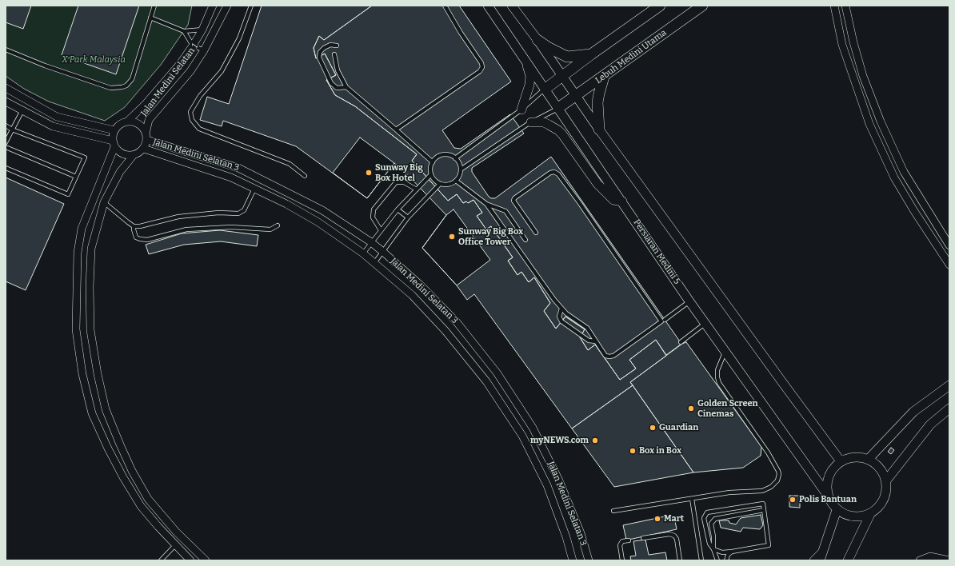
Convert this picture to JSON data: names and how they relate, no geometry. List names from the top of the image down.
{
  "streets": {
    "main road": ["Lebuh Medini Utama"],
    "street": ["Jalan Medini Selatan 1", "Jalan Medini Selatan 3", "Persiaran Medini 5"]
  },
  "crossings": [
    ["Lebuh Medini Utama", "Persiaran Medini 5"],
    ["Jalan Medini Selatan 1", "Jalan Medini Selatan 3"]
  ],
  "parks": ["X Park Malaysia"],
  "places": [
    "Sunway Big Box Hotel",
    "Sunway Big Box Office Tower",
    "Golden Screen Cinemas",
    "Guardian",
    "myNEWS.com",
    "Box in Box",
    "Polis Bantuan",
    "Mart"
  ]
}
